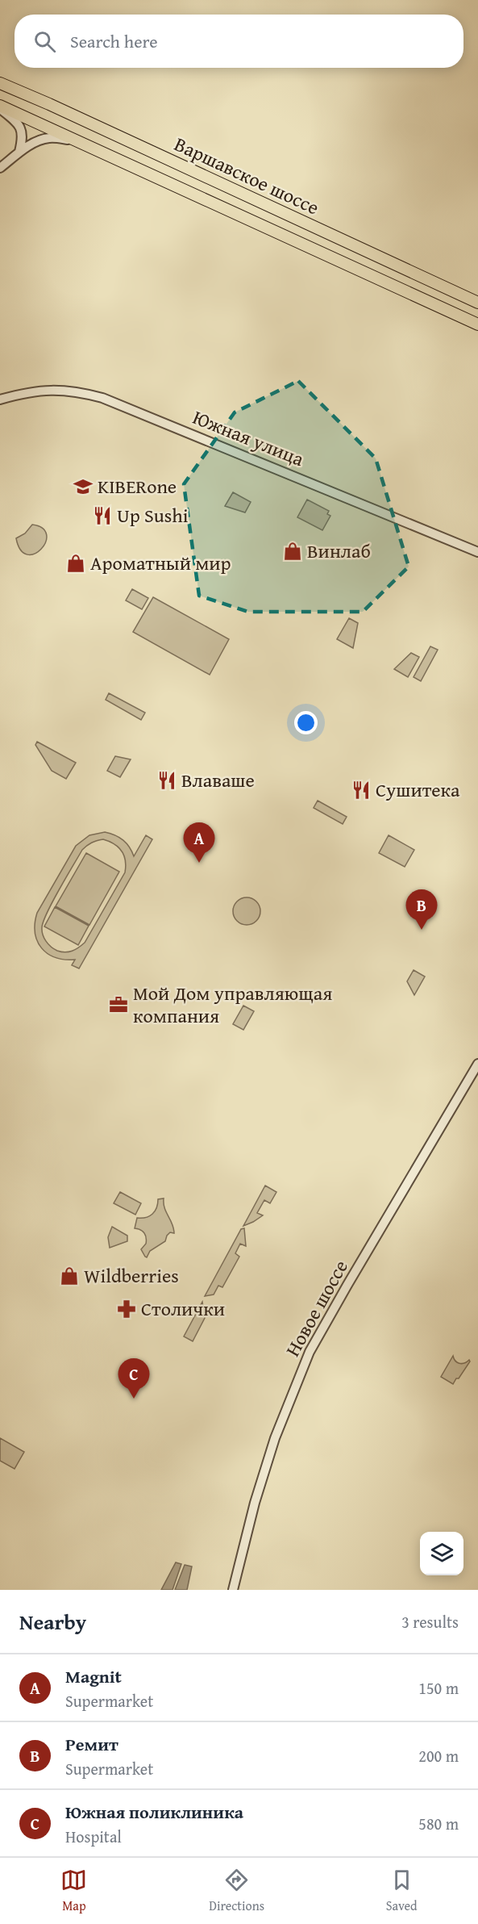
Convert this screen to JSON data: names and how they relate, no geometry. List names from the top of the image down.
{
  "streets": {
    "main road": ["Варшавское шоссе"],
    "street": ["Южная улица", "Новое шоссе"]
  },
  "places": {
    "school or university": ["KIBERone"],
    "restaurant": ["Up Sushi", "Влаваше", "Сушитека"],
    "shop": ["Винлаб", "Ароматный мир", "Wildberries"],
    "office": ["Мой Дом управляющая компания"],
    "pharmacy": ["Столички"]
  },
  "page": {
    "search": "Search here",
    "pins": ["A", "B", "C"],
    "heading": ["Nearby", "3 results"],
    "list": [
      {
        "mark": "A",
        "name": "Magnit",
        "note": "Supermarket",
        "value": "150 m"
      },
      {
        "mark": "B",
        "name": "Ремит",
        "note": "Supermarket",
        "value": "200 m"
      },
      {
        "mark": "C",
        "name": "Южная поликлиника",
        "note": "Hospital",
        "value": "580 m"
      }
    ],
    "nav": ["Map", "Directions", "Saved"]
  }
}
